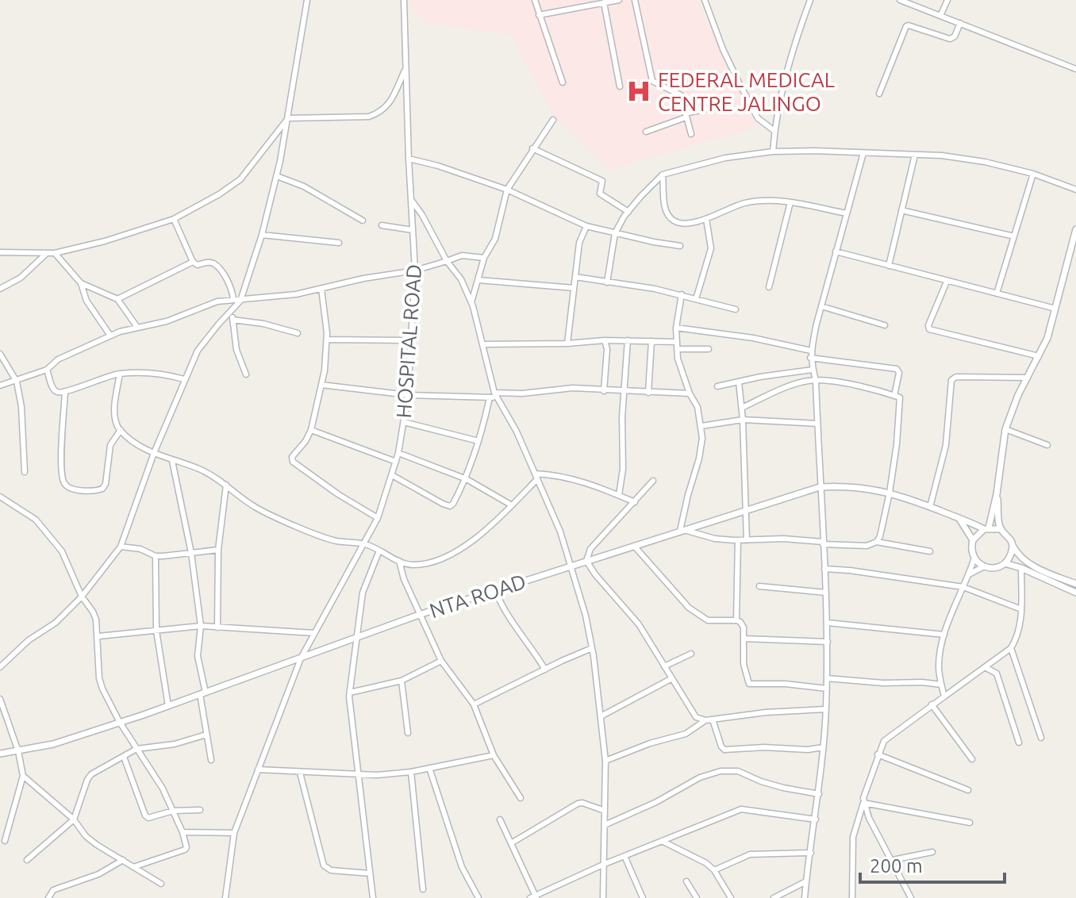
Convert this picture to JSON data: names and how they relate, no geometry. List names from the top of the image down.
{
  "streets": {
    "street": ["HOSPITAL ROAD", "NTA ROAD"]
  },
  "crossings": [
    ["HOSPITAL ROAD", "NTA ROAD"]
  ],
  "places": {
    "hospital": ["FEDERAL MEDICAL CENTRE JALINGO"]
  },
  "scale_bar": "200 m"
}
